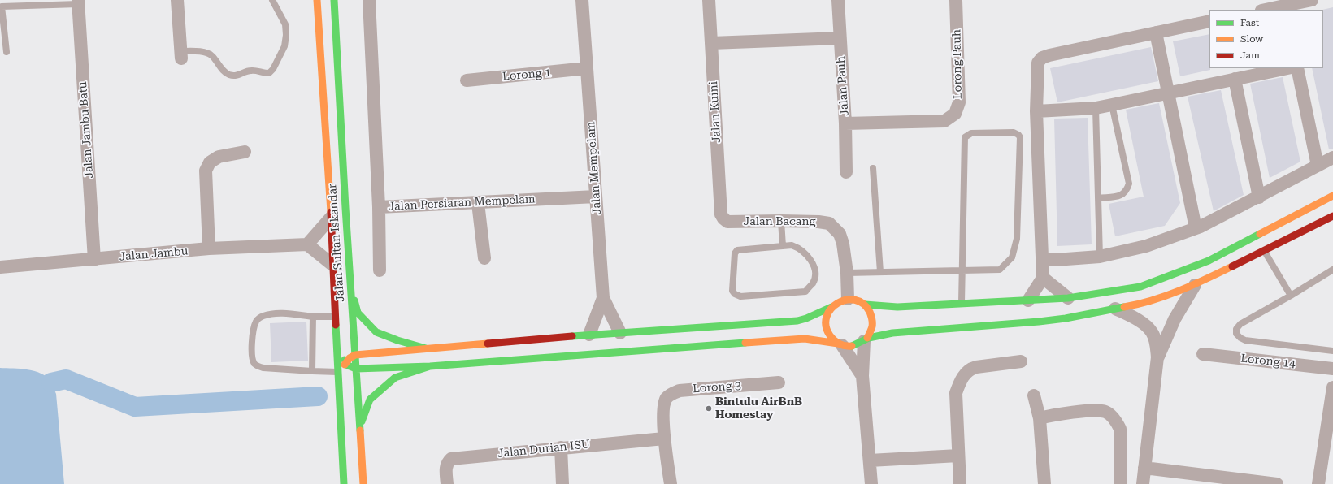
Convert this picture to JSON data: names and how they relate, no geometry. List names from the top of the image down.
{
  "streets": {
    "street": [
      "Lorong Pauh",
      "Lorong 1",
      "Jalan Pauh",
      "Jalan Kuini",
      "Jalan Jambu Batu",
      "Jalan Mempelam",
      "Jalan Persiaran Mempelam",
      "Jalan Bacang",
      "Jalan Sultan Iskandar",
      "Jalan Jambu",
      "Lorong 14",
      "Lorong 3",
      "Jalan Durian ISU"
    ]
  },
  "crossings": [
    ["Lorong Pauh", "Jalan Pauh"],
    ["Lorong 1", "Jalan Mempelam"],
    ["Jalan Kuini", "Jalan Bacang"],
    ["Jalan Jambu Batu", "Jalan Jambu"],
    ["Jalan Mempelam", "Jalan Persiaran Mempelam"],
    ["Lorong 3", "Jalan Durian ISU"]
  ],
  "places": ["Bintulu AirBnB Homestay"],
  "legend": ["Fast", "Slow", "Jam"]
}
